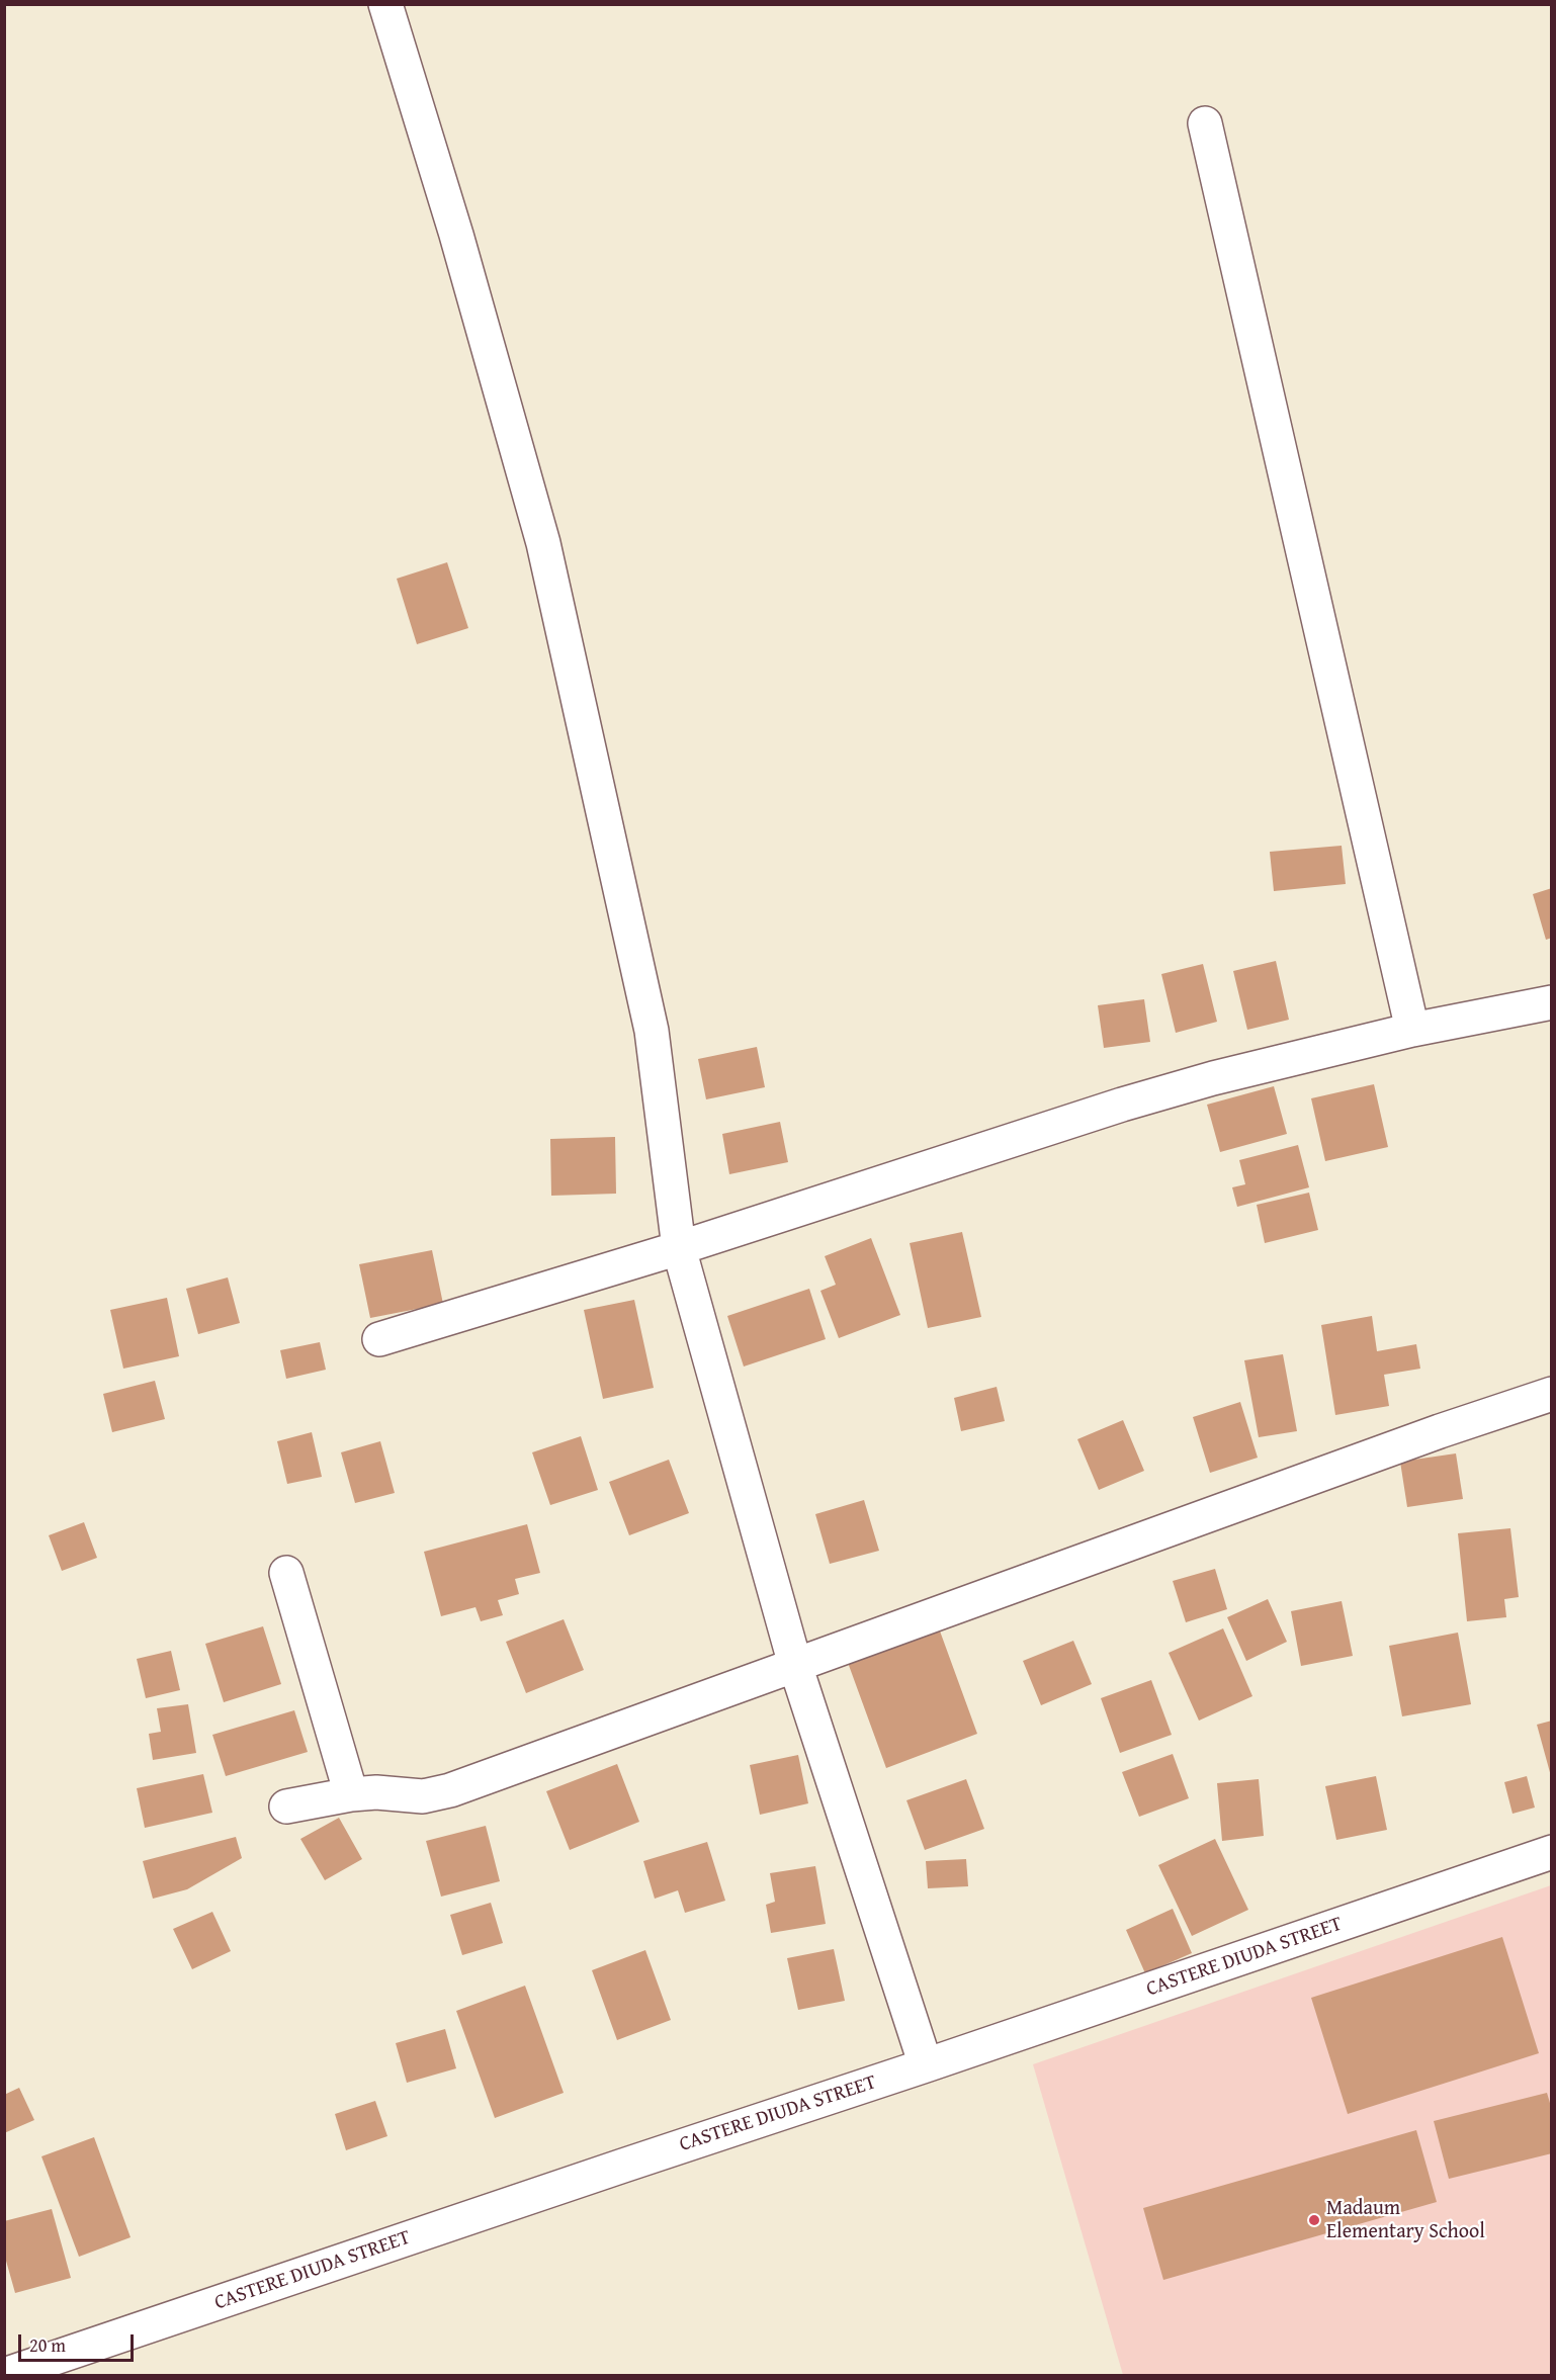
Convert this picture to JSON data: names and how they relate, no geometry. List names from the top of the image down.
{
  "streets": {
    "street": ["CASTERE DIUDA STREET"]
  },
  "places": ["Madaum Elementary School"],
  "scale_bar": "20 m"
}
